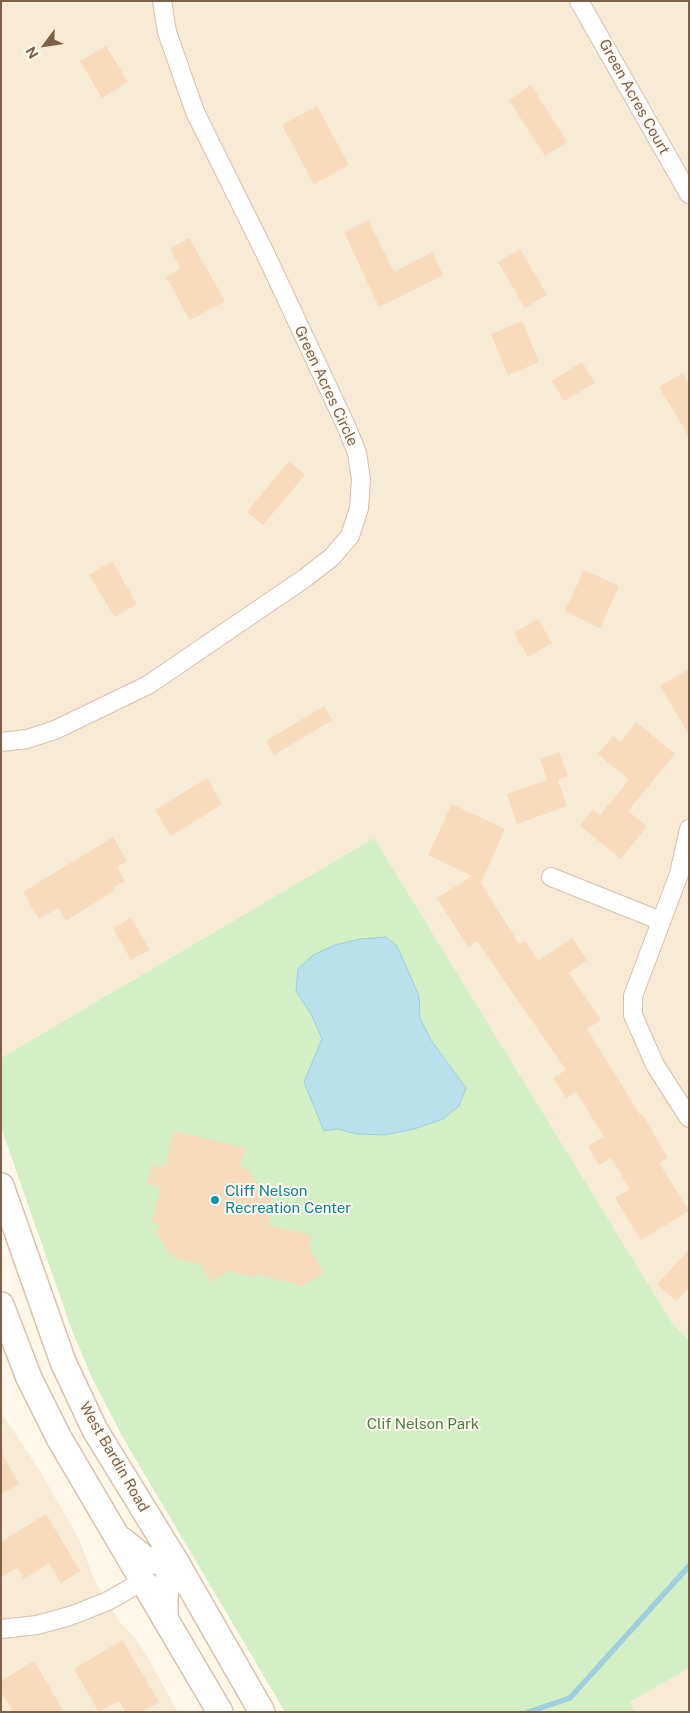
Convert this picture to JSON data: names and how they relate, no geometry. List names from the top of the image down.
{
  "streets": {
    "street": ["Green Acres Court", "Green Acres Circle", "West Bardin Road"]
  },
  "parks": ["Clif Nelson Park"],
  "places": ["Cliff Nelson Recreation Center"],
  "north": "bottom left"
}
